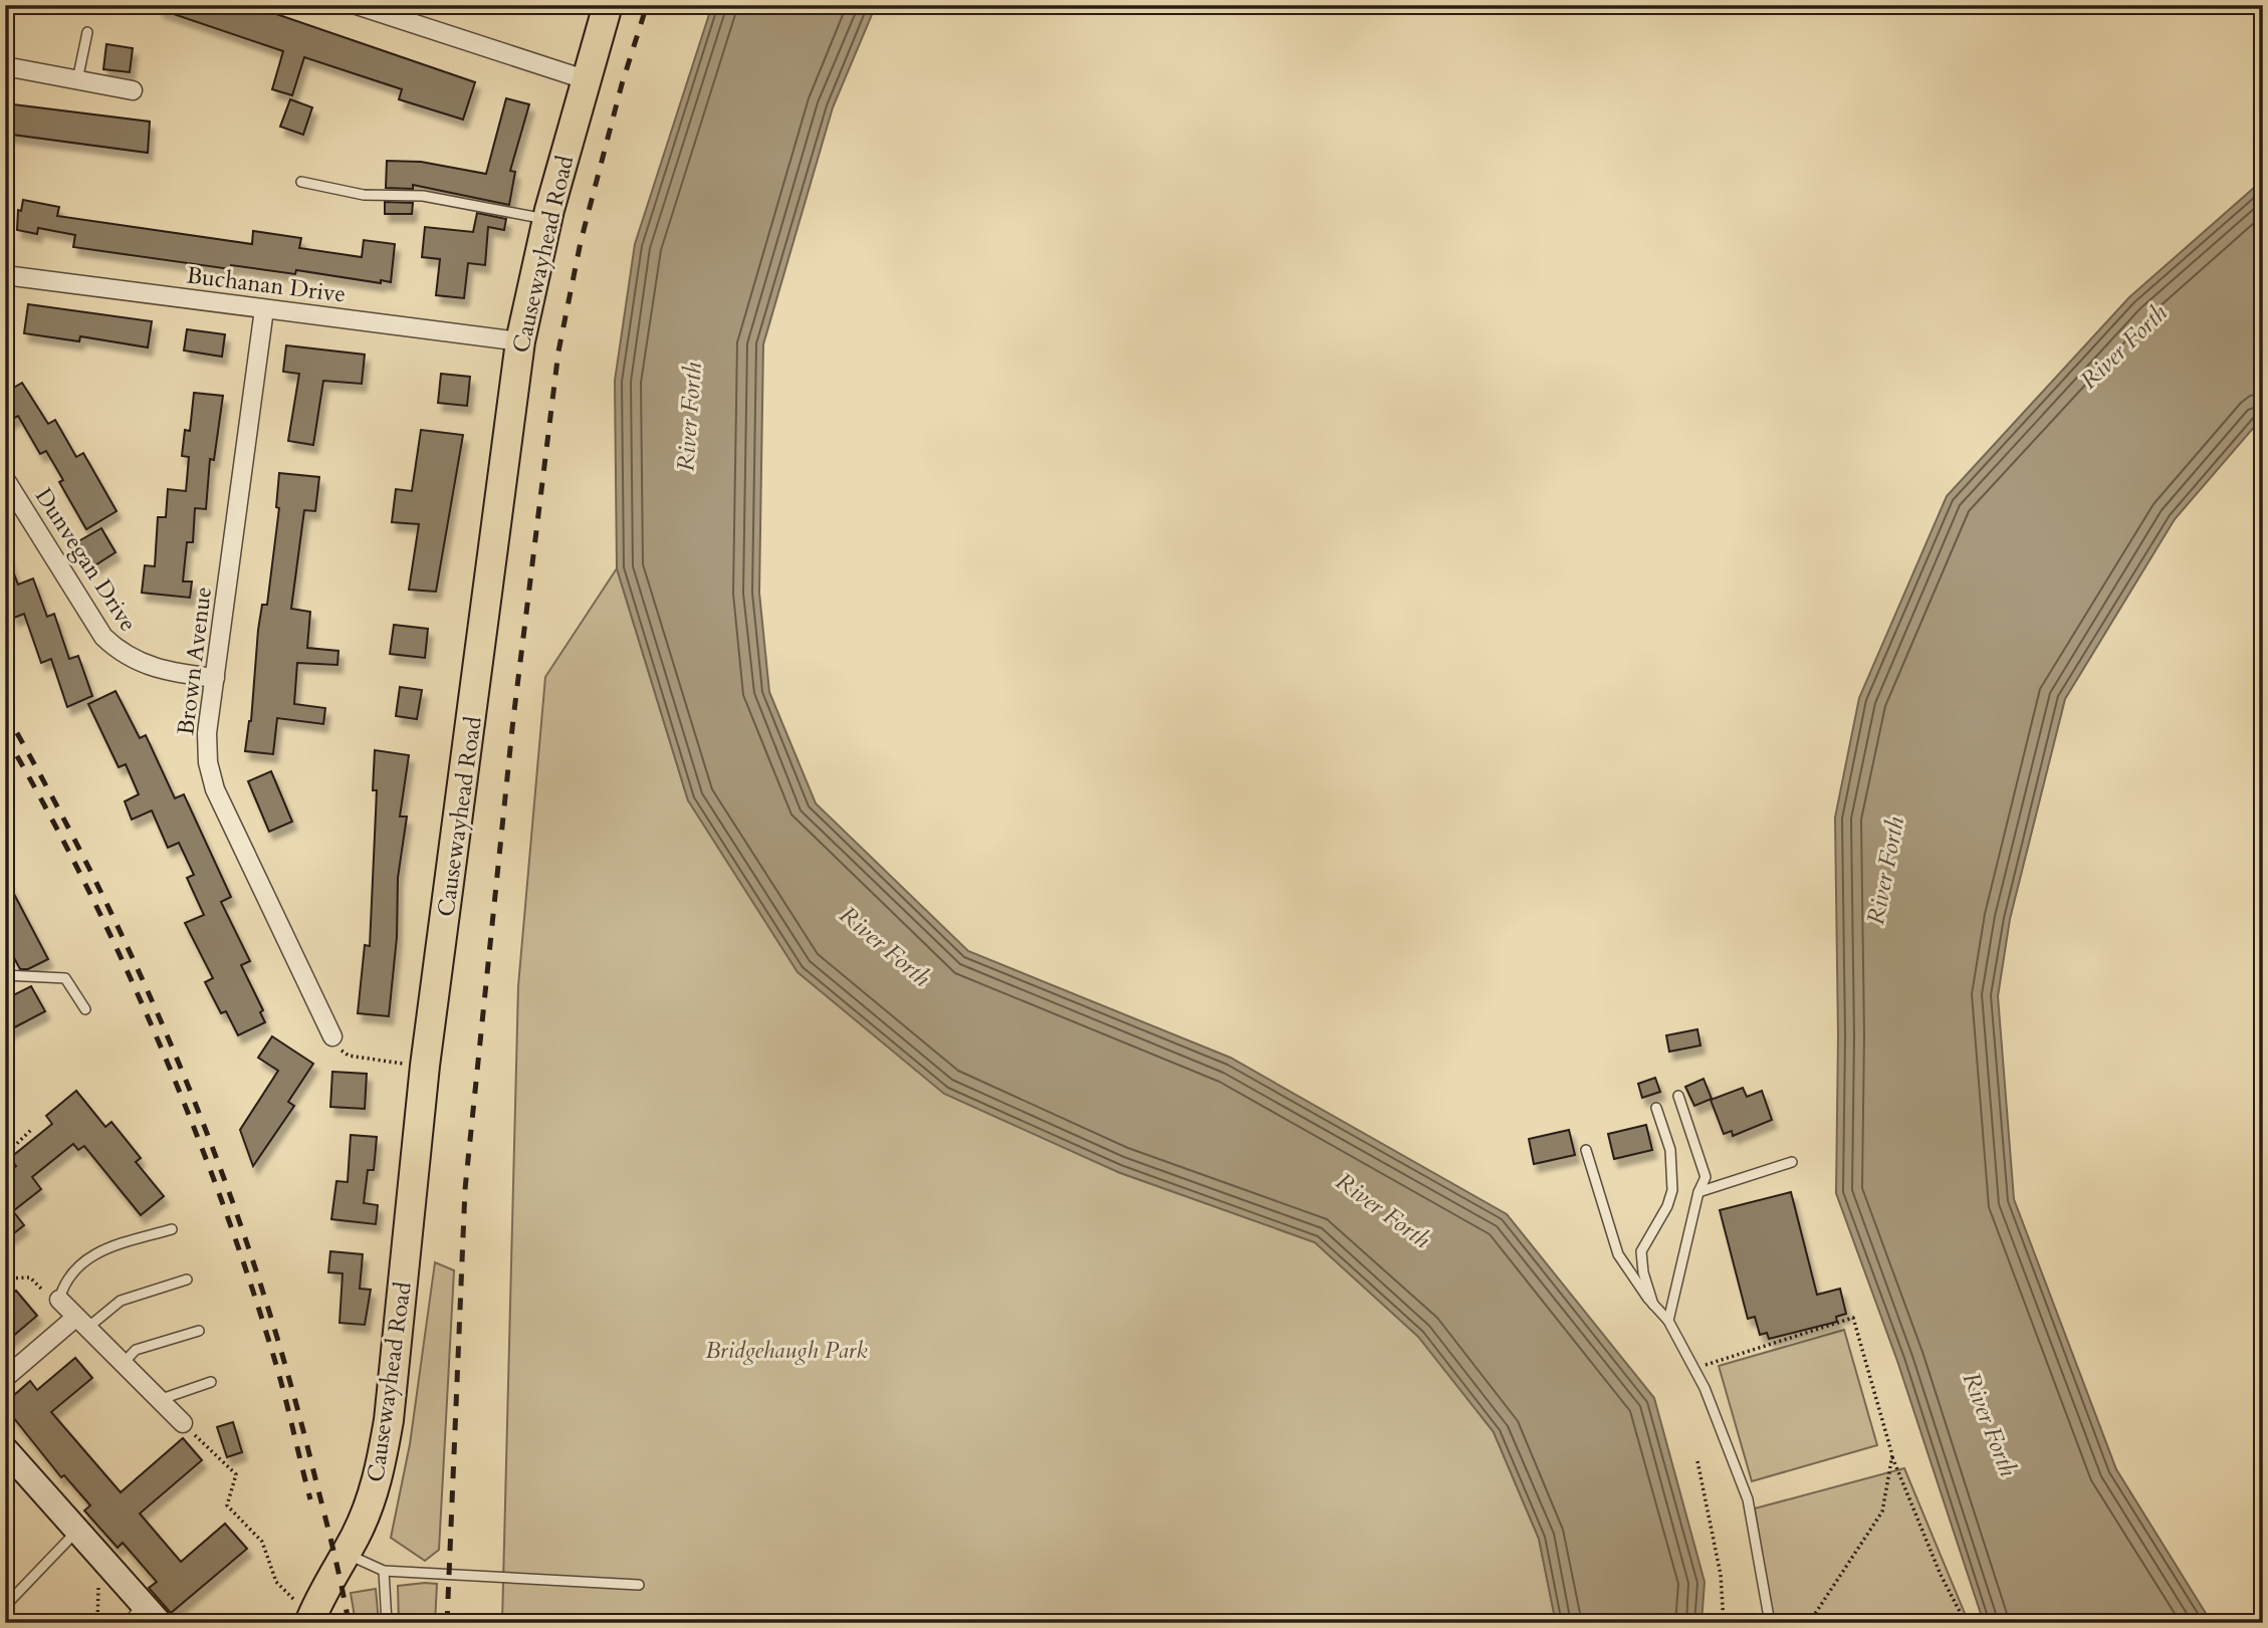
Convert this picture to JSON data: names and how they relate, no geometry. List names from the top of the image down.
{
  "streets": {
    "main road": ["Causewayhead Road"],
    "street": ["Buchanan Drive", "Dunvegan Drive", "Brown Avenue"]
  },
  "crossings": [
    ["Causewayhead Road", "Buchanan Drive"],
    ["Buchanan Drive", "Brown Avenue"],
    ["Dunvegan Drive", "Brown Avenue"]
  ],
  "water": ["River Forth"],
  "parks": ["Bridgehaugh Park"]
}
